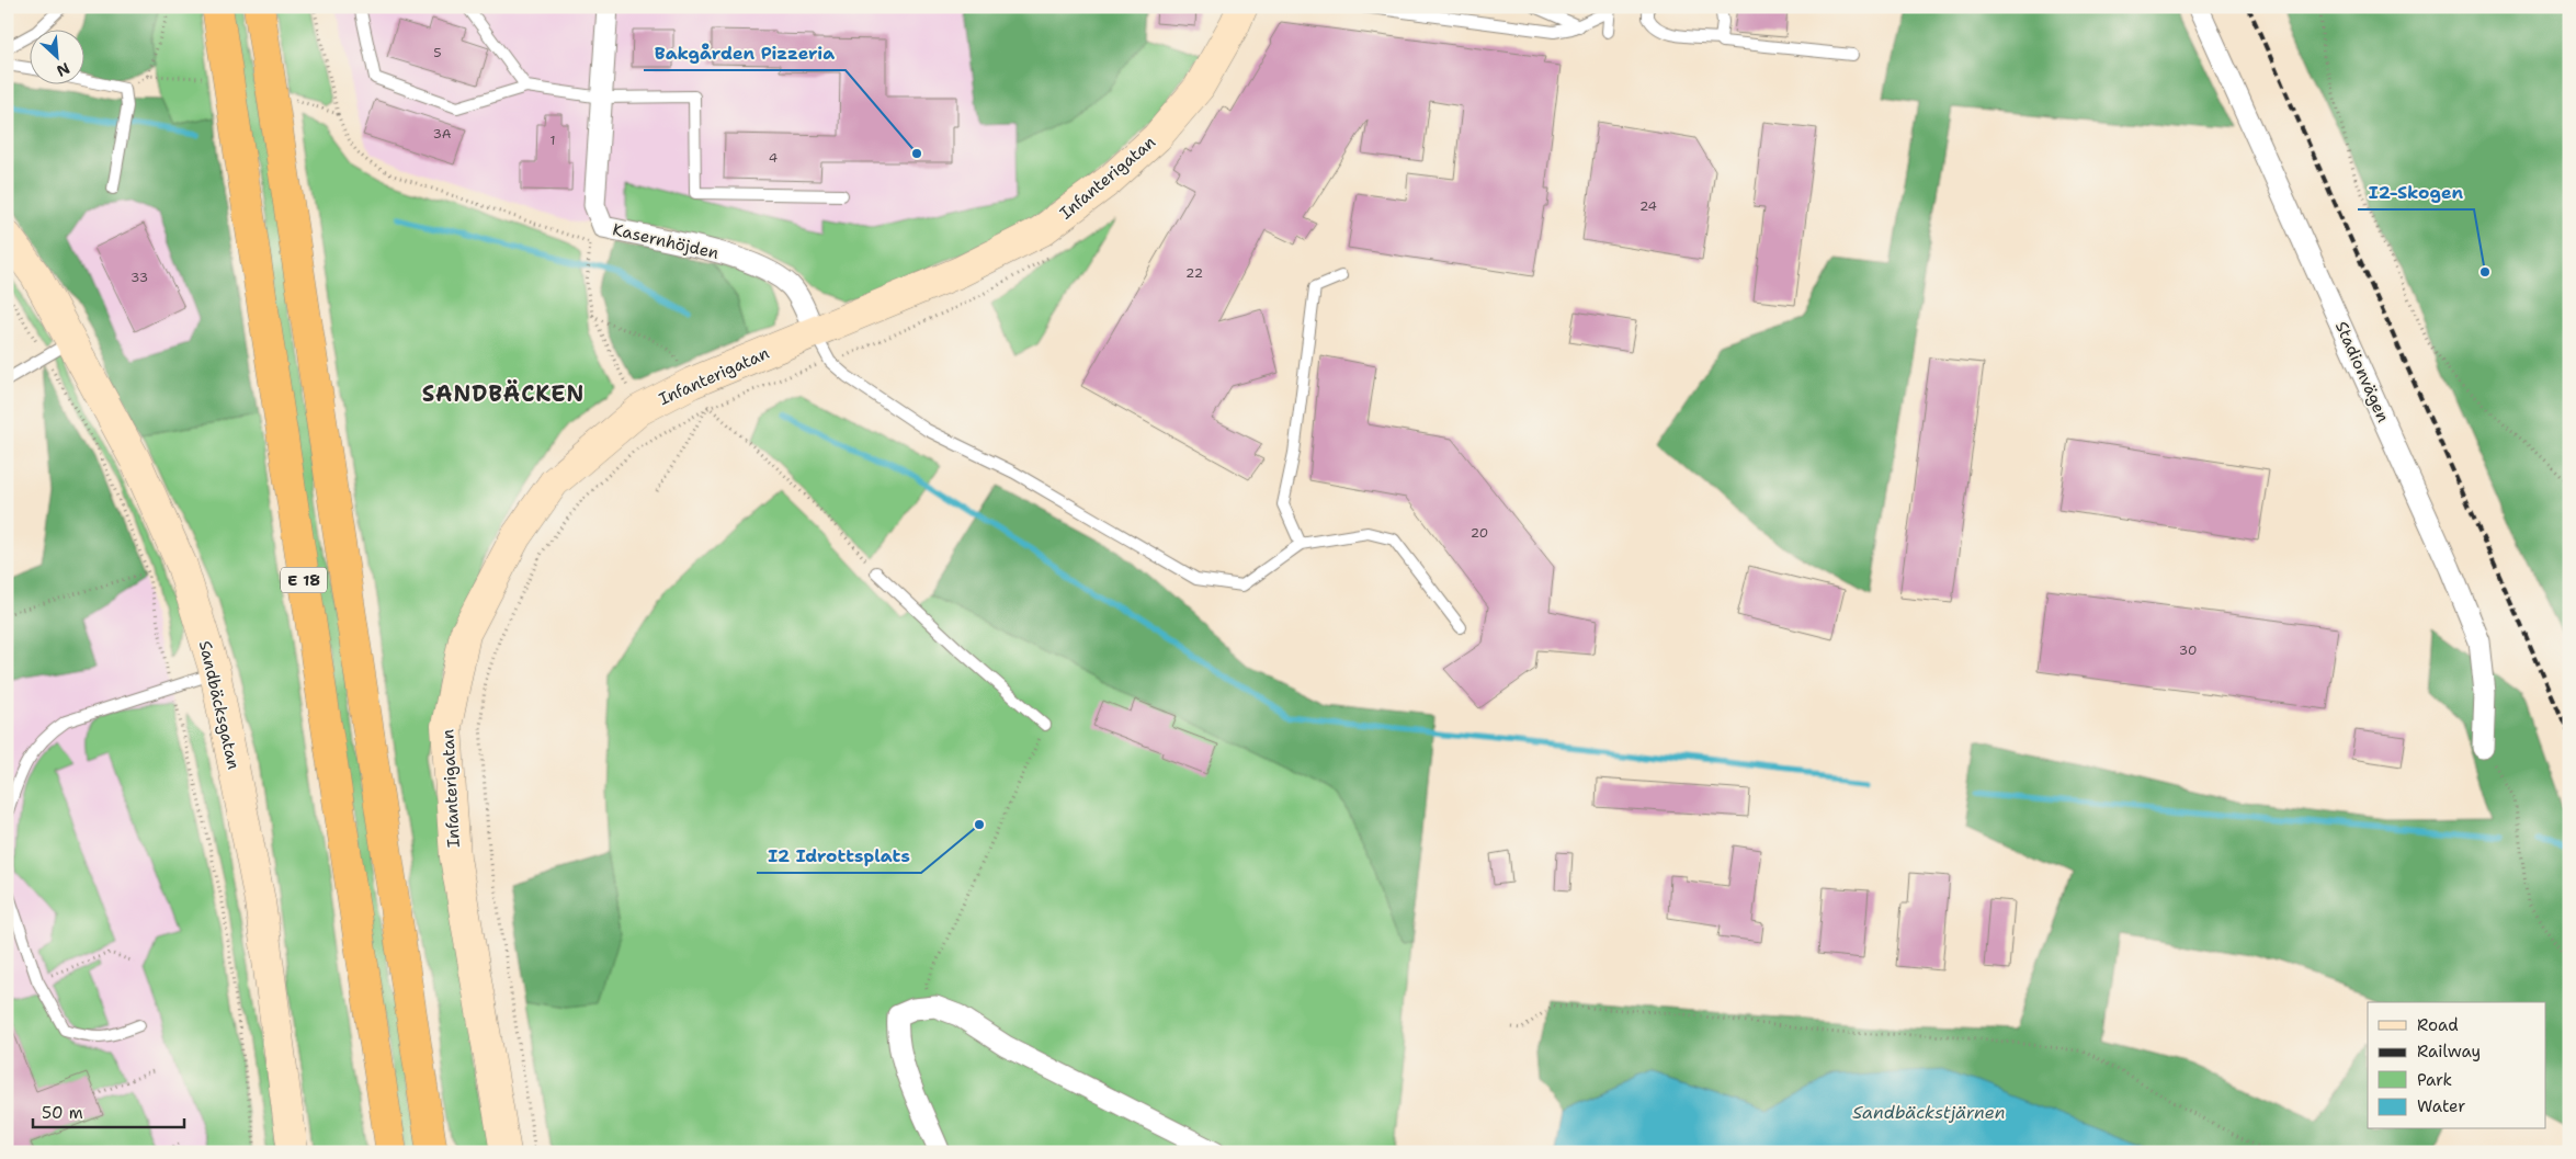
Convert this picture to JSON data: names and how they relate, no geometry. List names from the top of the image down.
{
  "streets": {
    "highway": ["E 18"],
    "street": [
      "Infanterigatan",
      "Kasernhöjden",
      "Stadionvägen",
      "Sandbäcksgatan"
    ]
  },
  "crossings": [
    ["Infanterigatan", "Kasernhöjden"]
  ],
  "districts": ["SANDBÄCKEN"],
  "water": ["Sandbäckstjärnen"],
  "places": ["Bakgården Pizzeria", "I2-Skogen", "I2 Idrottsplats"],
  "house_numbers": [
    "5",
    "3A",
    "1",
    "4",
    "24",
    "22",
    "33",
    "20",
    "30"
  ],
  "legend": [
    "Road",
    "Railway",
    "Park",
    "Water"
  ],
  "scale_bar": "50 m",
  "north": "bottom right"
}
